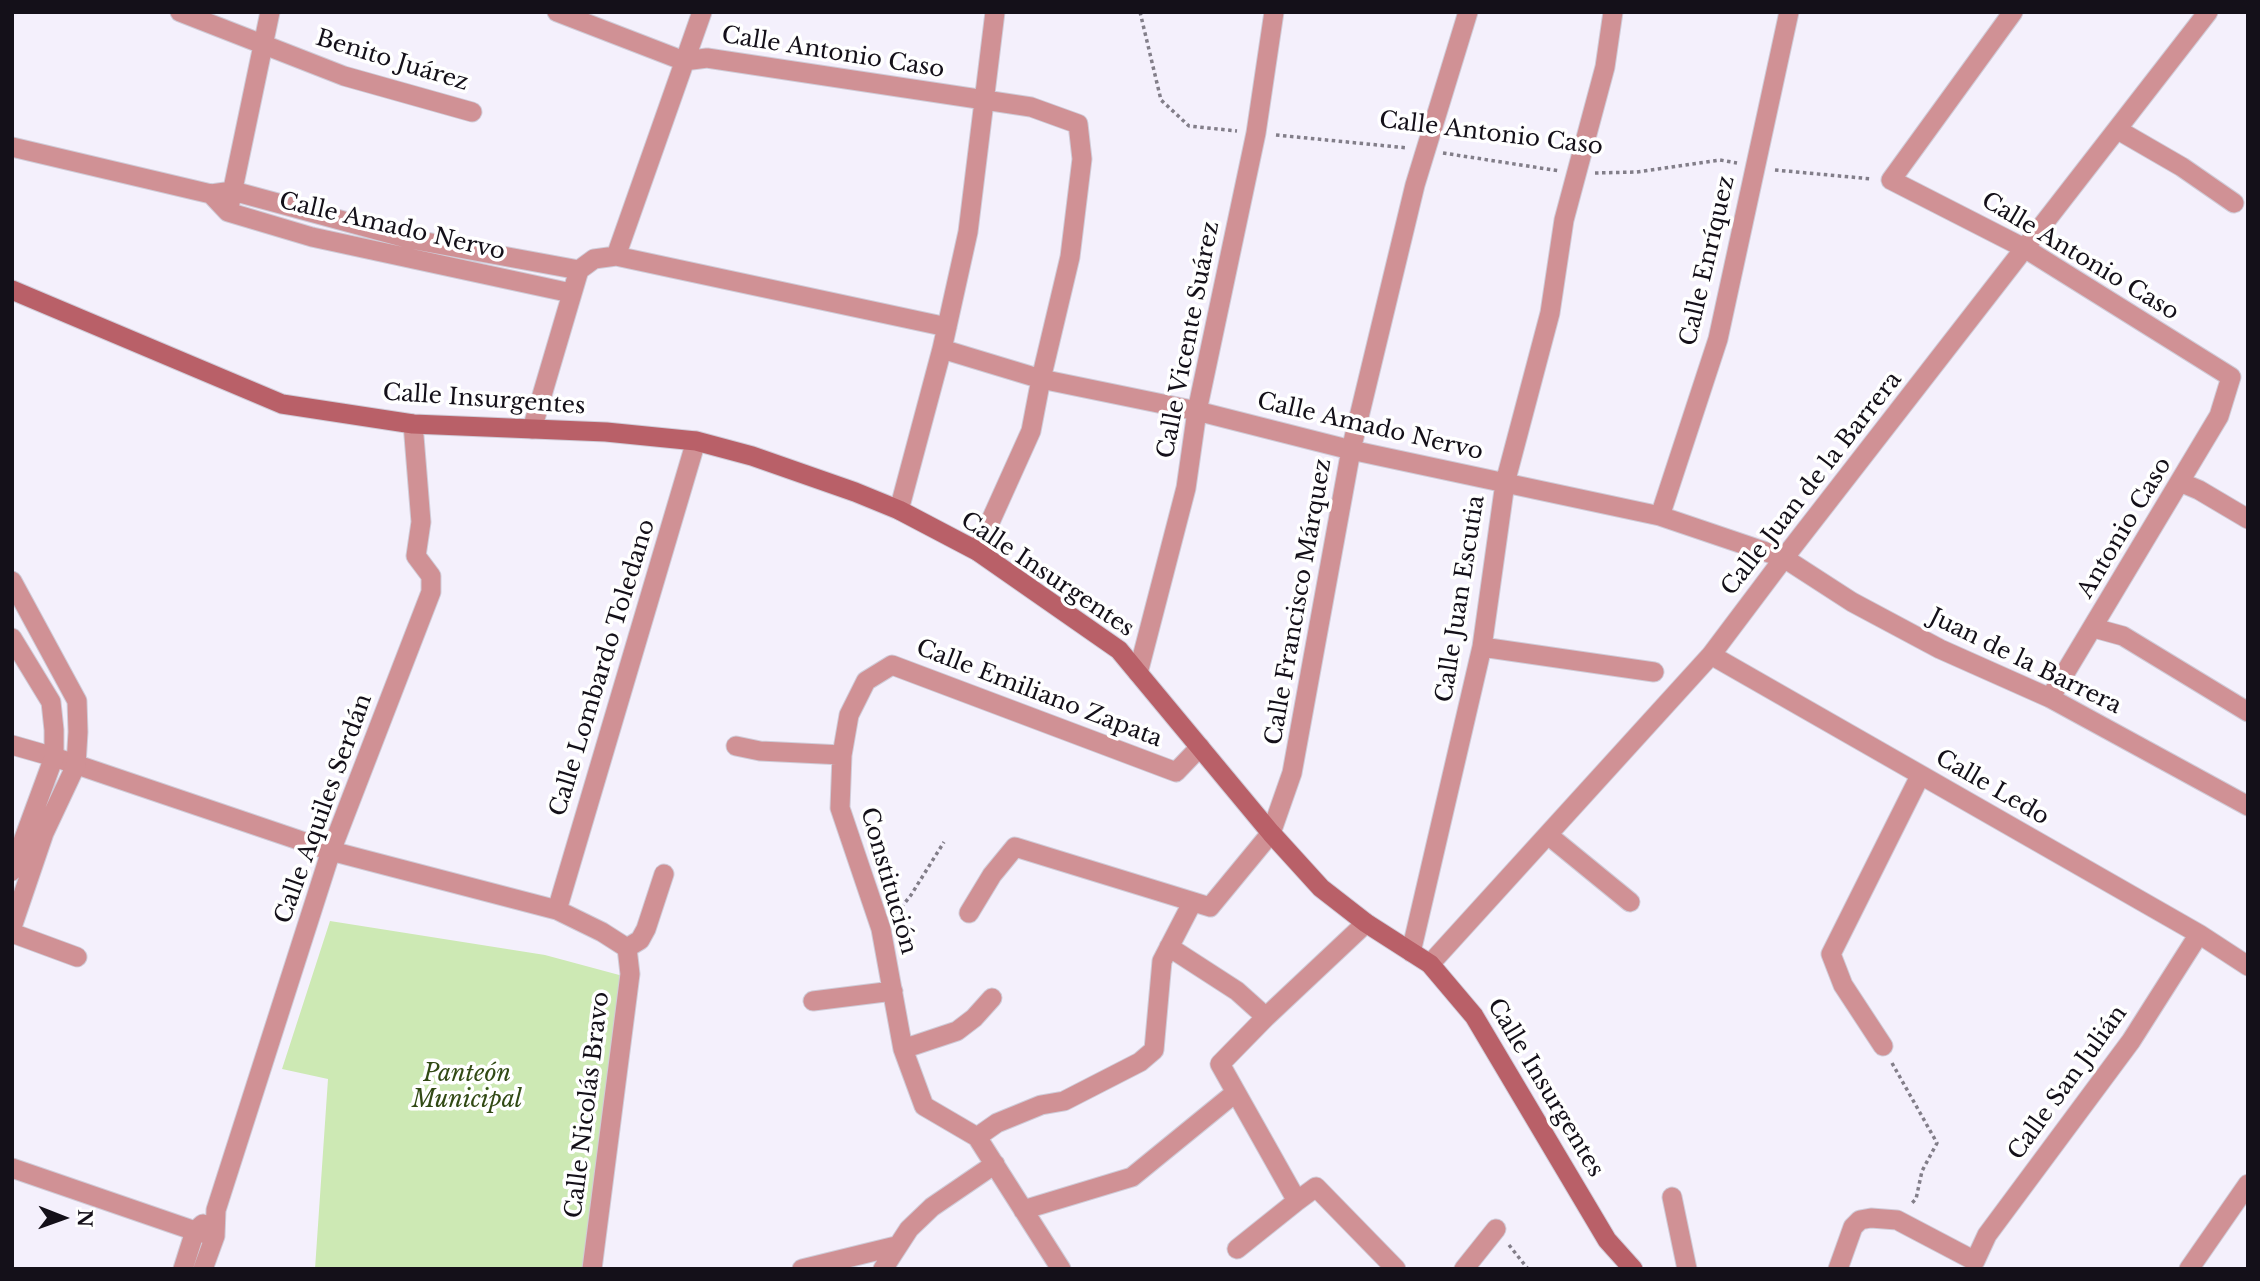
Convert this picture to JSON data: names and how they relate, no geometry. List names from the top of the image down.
{
  "streets": {
    "main road": ["Calle Insurgentes"],
    "street": [
      "Calle Antonio Caso",
      "Benito Juárez",
      "Calle Amado Nervo",
      "Calle Enríquez",
      "Calle Vicente Suárez",
      "Calle Juan de la Barrera",
      "Antonio Caso",
      "Calle Juan Escutia",
      "Calle Francisco Márquez",
      "Juan de la Barrera",
      "Calle Lombardo Toledano",
      "Calle Emiliano Zapata",
      "Calle Ledo",
      "Calle Aquiles Serdán",
      "Constitución",
      "Calle San Julián",
      "Calle Nicolás Bravo"
    ]
  },
  "crossings": [
    ["Calle Antonio Caso", "Calle Amado Nervo"],
    ["Calle Antonio Caso", "Calle Enríquez"],
    ["Calle Antonio Caso", "Calle Vicente Suárez"],
    ["Calle Antonio Caso", "Calle Juan de la Barrera"],
    ["Calle Antonio Caso", "Antonio Caso"],
    ["Calle Antonio Caso", "Calle Juan Escutia"],
    ["Calle Antonio Caso", "Calle Francisco Márquez"],
    ["Calle Amado Nervo", "Calle Enríquez"],
    ["Calle Amado Nervo", "Calle Vicente Suárez"],
    ["Calle Amado Nervo", "Calle Juan de la Barrera"],
    ["Calle Amado Nervo", "Calle Juan Escutia"],
    ["Calle Amado Nervo", "Calle Francisco Márquez"],
    ["Calle Amado Nervo", "Juan de la Barrera"],
    ["Calle Vicente Suárez", "Calle Insurgentes"],
    ["Calle Insurgentes", "Calle Juan de la Barrera"],
    ["Calle Insurgentes", "Calle Juan Escutia"],
    ["Calle Insurgentes", "Calle Francisco Márquez"],
    ["Calle Insurgentes", "Calle Lombardo Toledano"],
    ["Calle Insurgentes", "Calle Emiliano Zapata"],
    ["Calle Insurgentes", "Calle Aquiles Serdán"],
    ["Calle Juan de la Barrera", "Juan de la Barrera"],
    ["Calle Juan de la Barrera", "Calle Ledo"],
    ["Antonio Caso", "Juan de la Barrera"],
    ["Calle Emiliano Zapata", "Constitución"],
    ["Calle Ledo", "Calle San Julián"]
  ],
  "parks": ["Panteón Municipal"],
  "north": "right"
}
